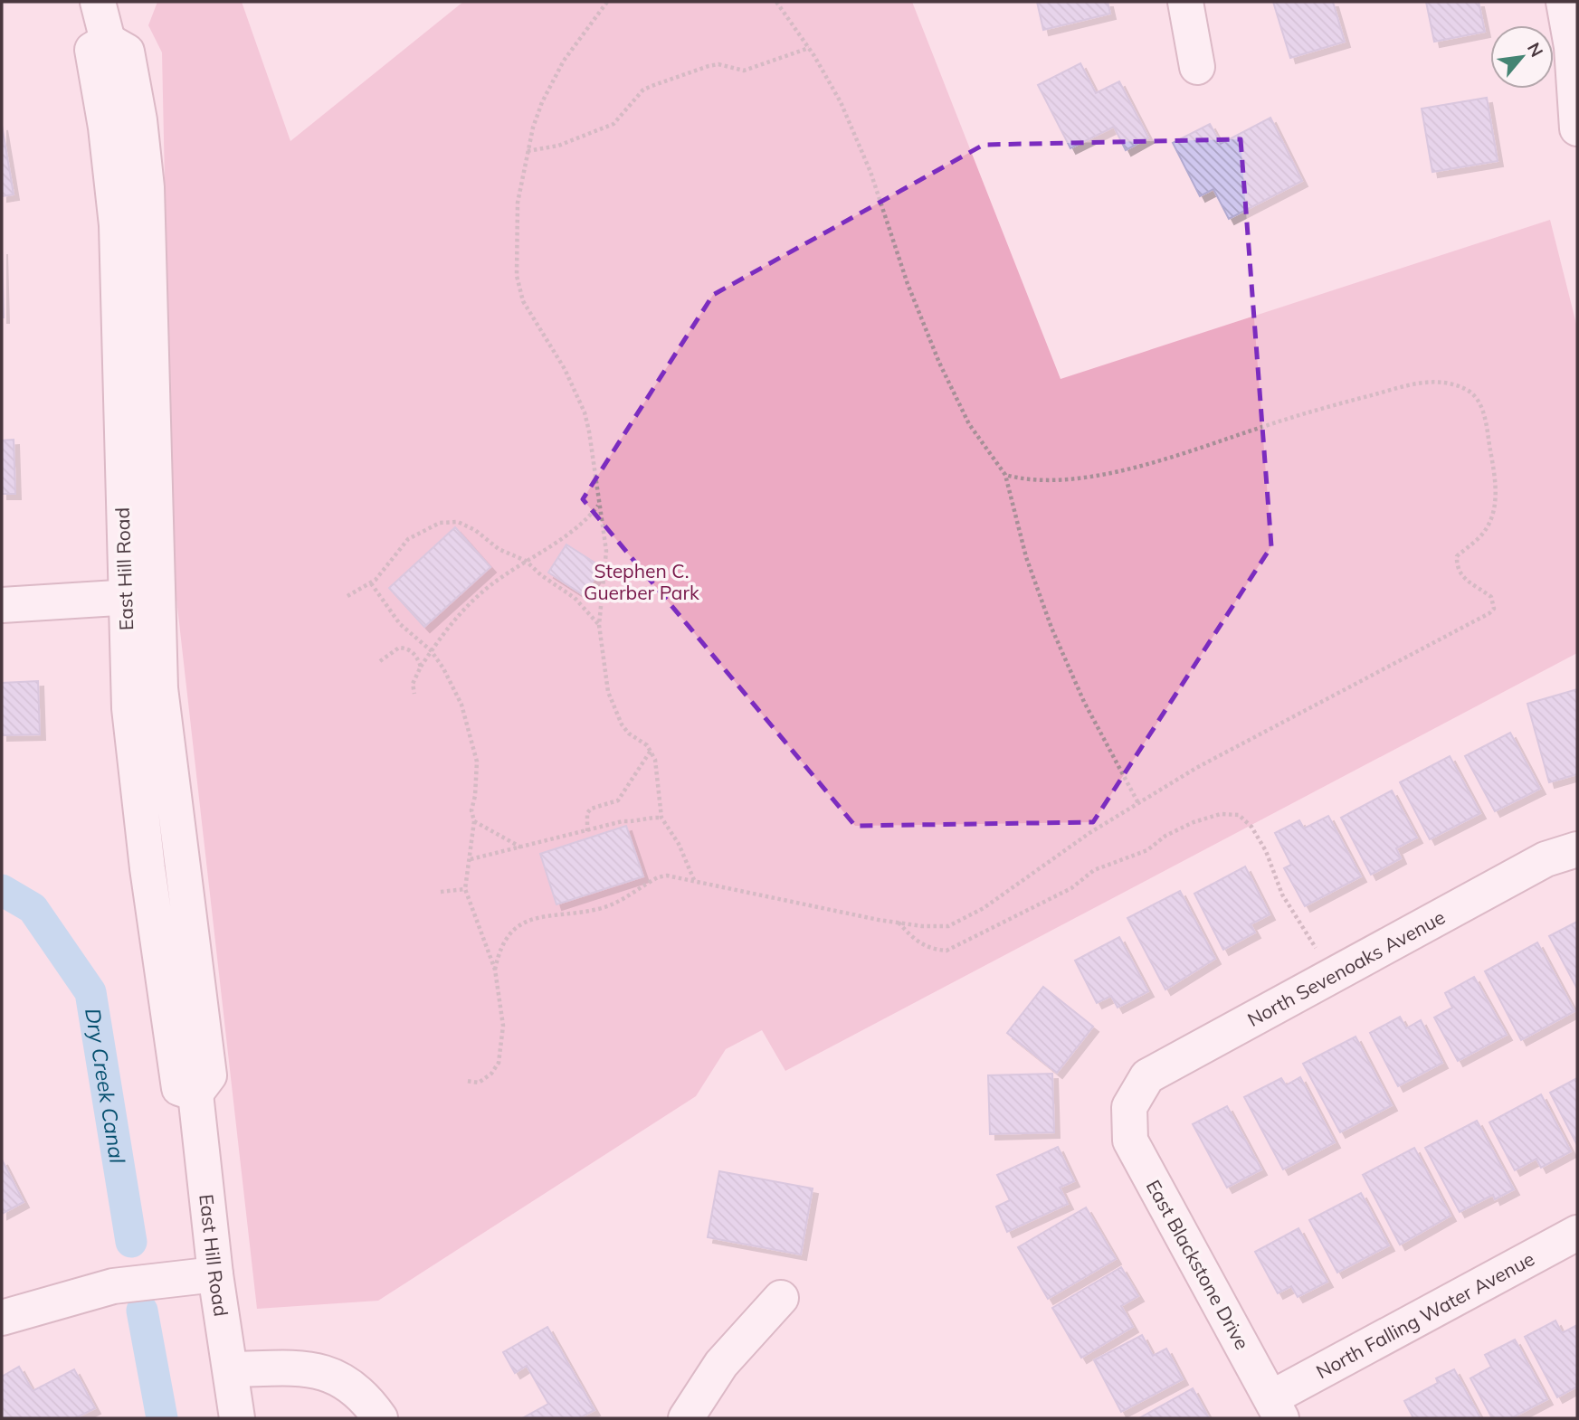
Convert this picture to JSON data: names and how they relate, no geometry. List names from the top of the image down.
{
  "streets": {
    "street": [
      "East Hill Road",
      "North Sevenoaks Avenue",
      "East Blackstone Drive",
      "North Falling Water Avenue"
    ]
  },
  "crossings": [
    ["North Sevenoaks Avenue", "East Blackstone Drive"],
    ["East Blackstone Drive", "North Falling Water Avenue"]
  ],
  "water": ["Dry Creek Canal"],
  "parks": ["Stephen C. Guerber Park"],
  "north": "top right"
}
